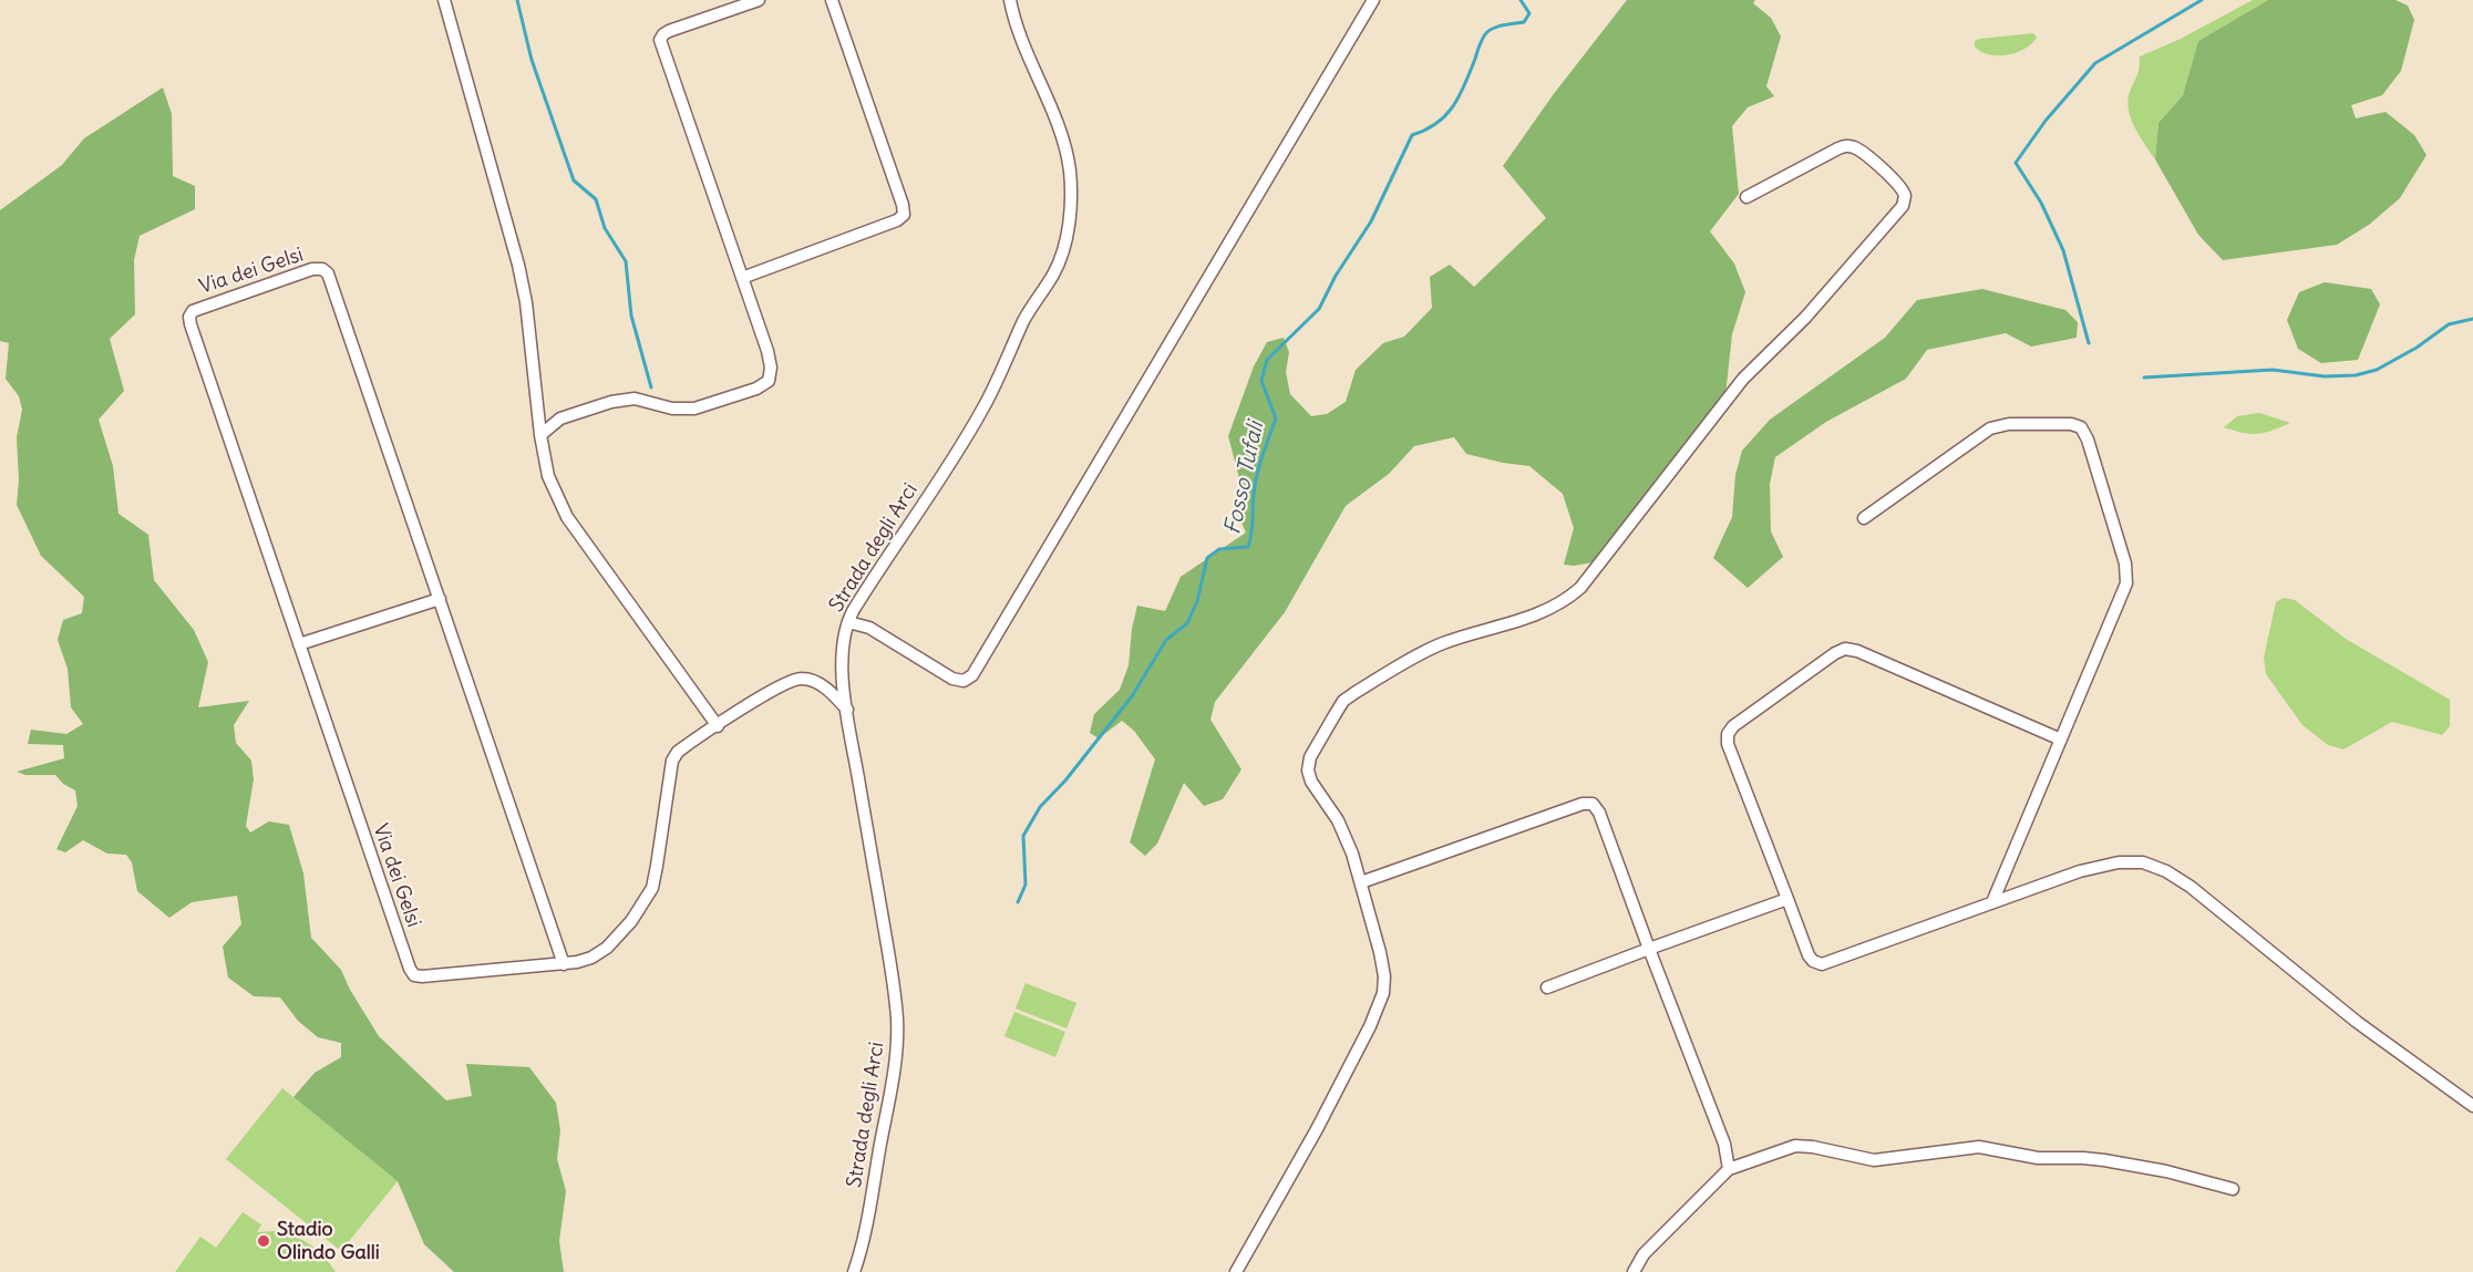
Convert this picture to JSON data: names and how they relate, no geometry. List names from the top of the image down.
{
  "streets": {
    "street": ["Via dei Gelsi", "Strada degli Arci"]
  },
  "crossings": [
    ["Via dei Gelsi", "Strada degli Arci"]
  ],
  "water": ["Fosso Tufali"],
  "places": ["Stadio Olindo Galli"]
}
